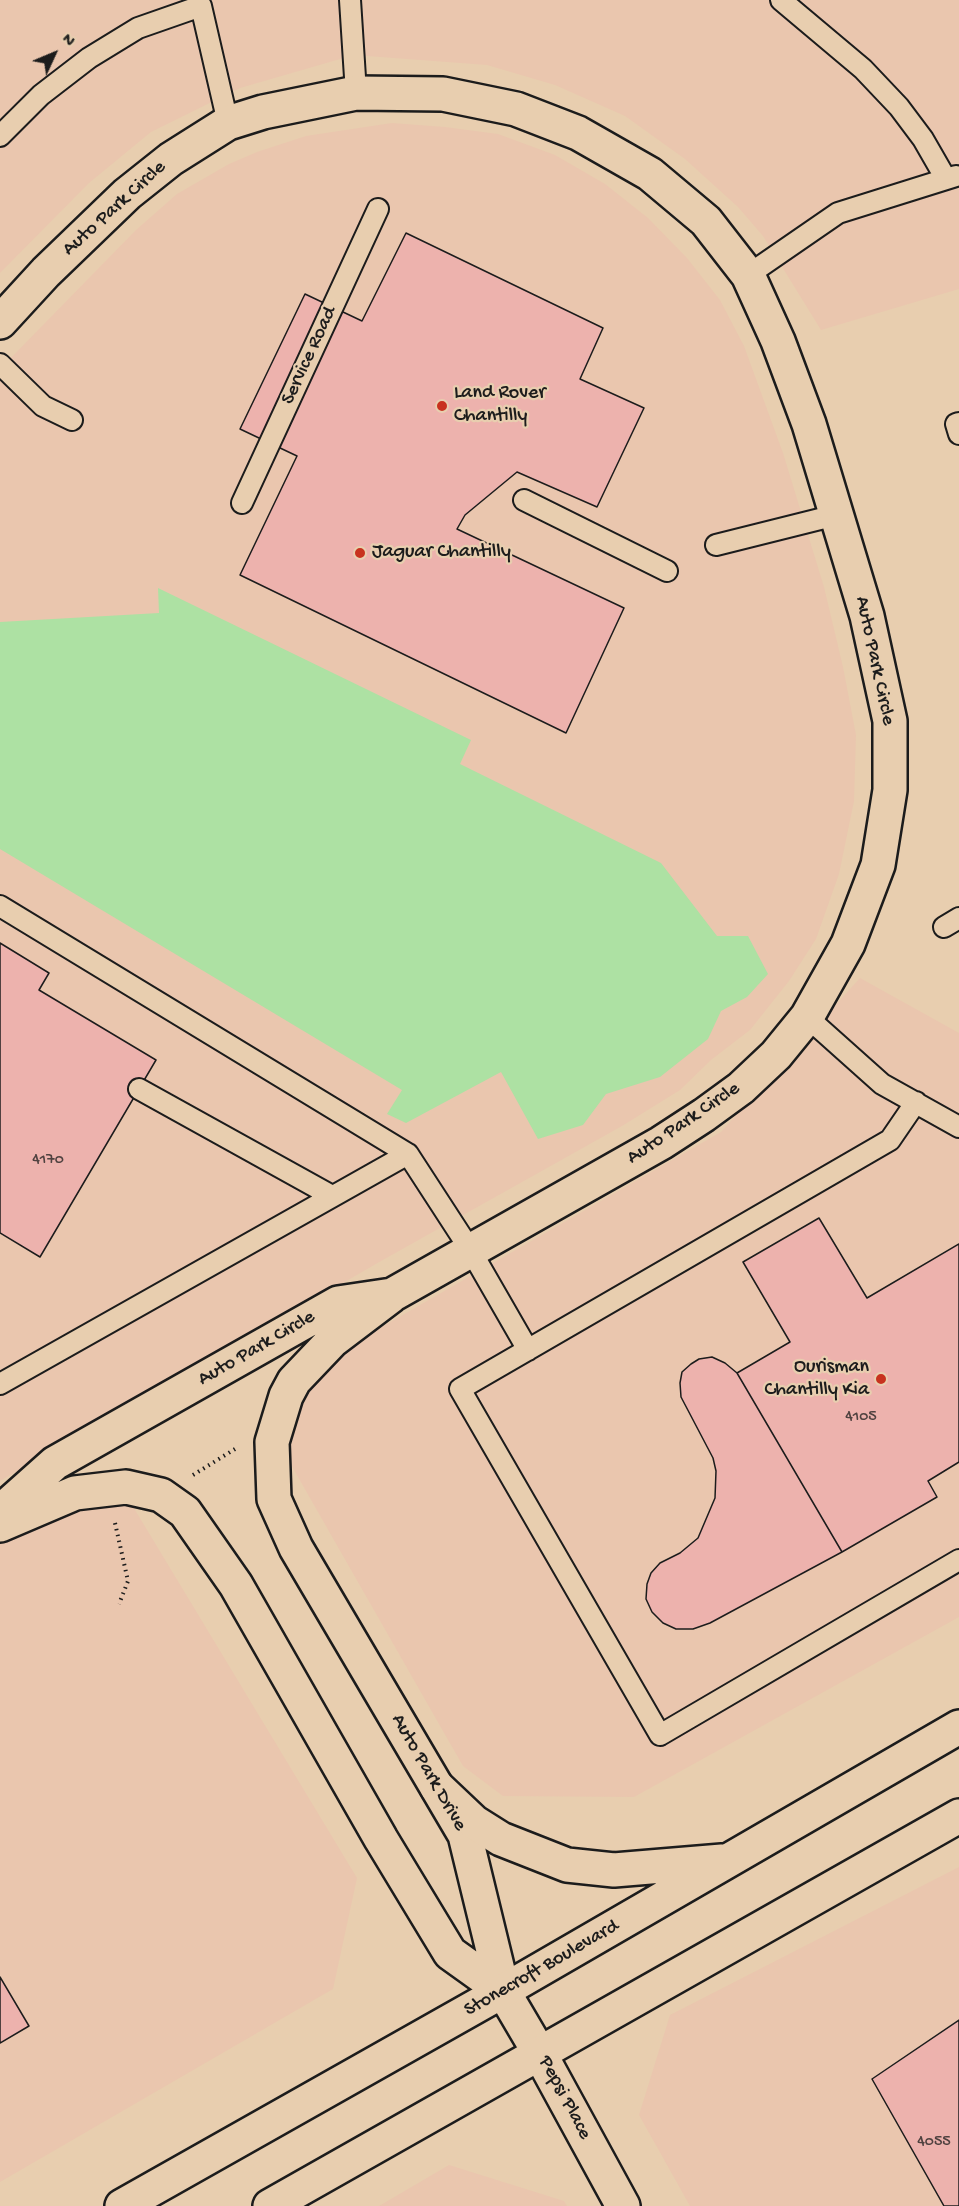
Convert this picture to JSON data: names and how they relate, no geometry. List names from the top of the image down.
{
  "streets": {
    "street": [
      "Auto Park Circle",
      "Auto Park Drive",
      "Stonecroft Boulevard",
      "Pepsi Place"
    ],
    "lane": ["Service Road"]
  },
  "crossings": [
    ["Auto Park Circle", "Auto Park Drive"],
    ["Auto Park Drive", "Stonecroft Boulevard"],
    ["Auto Park Drive", "Pepsi Place"],
    ["Stonecroft Boulevard", "Pepsi Place"]
  ],
  "places": ["Land Rover Chantilly", "Jaguar Chantilly", "Ourisman Chantilly Kia"],
  "house_numbers": ["4170", "4105", "4055"],
  "north": "top right"
}
